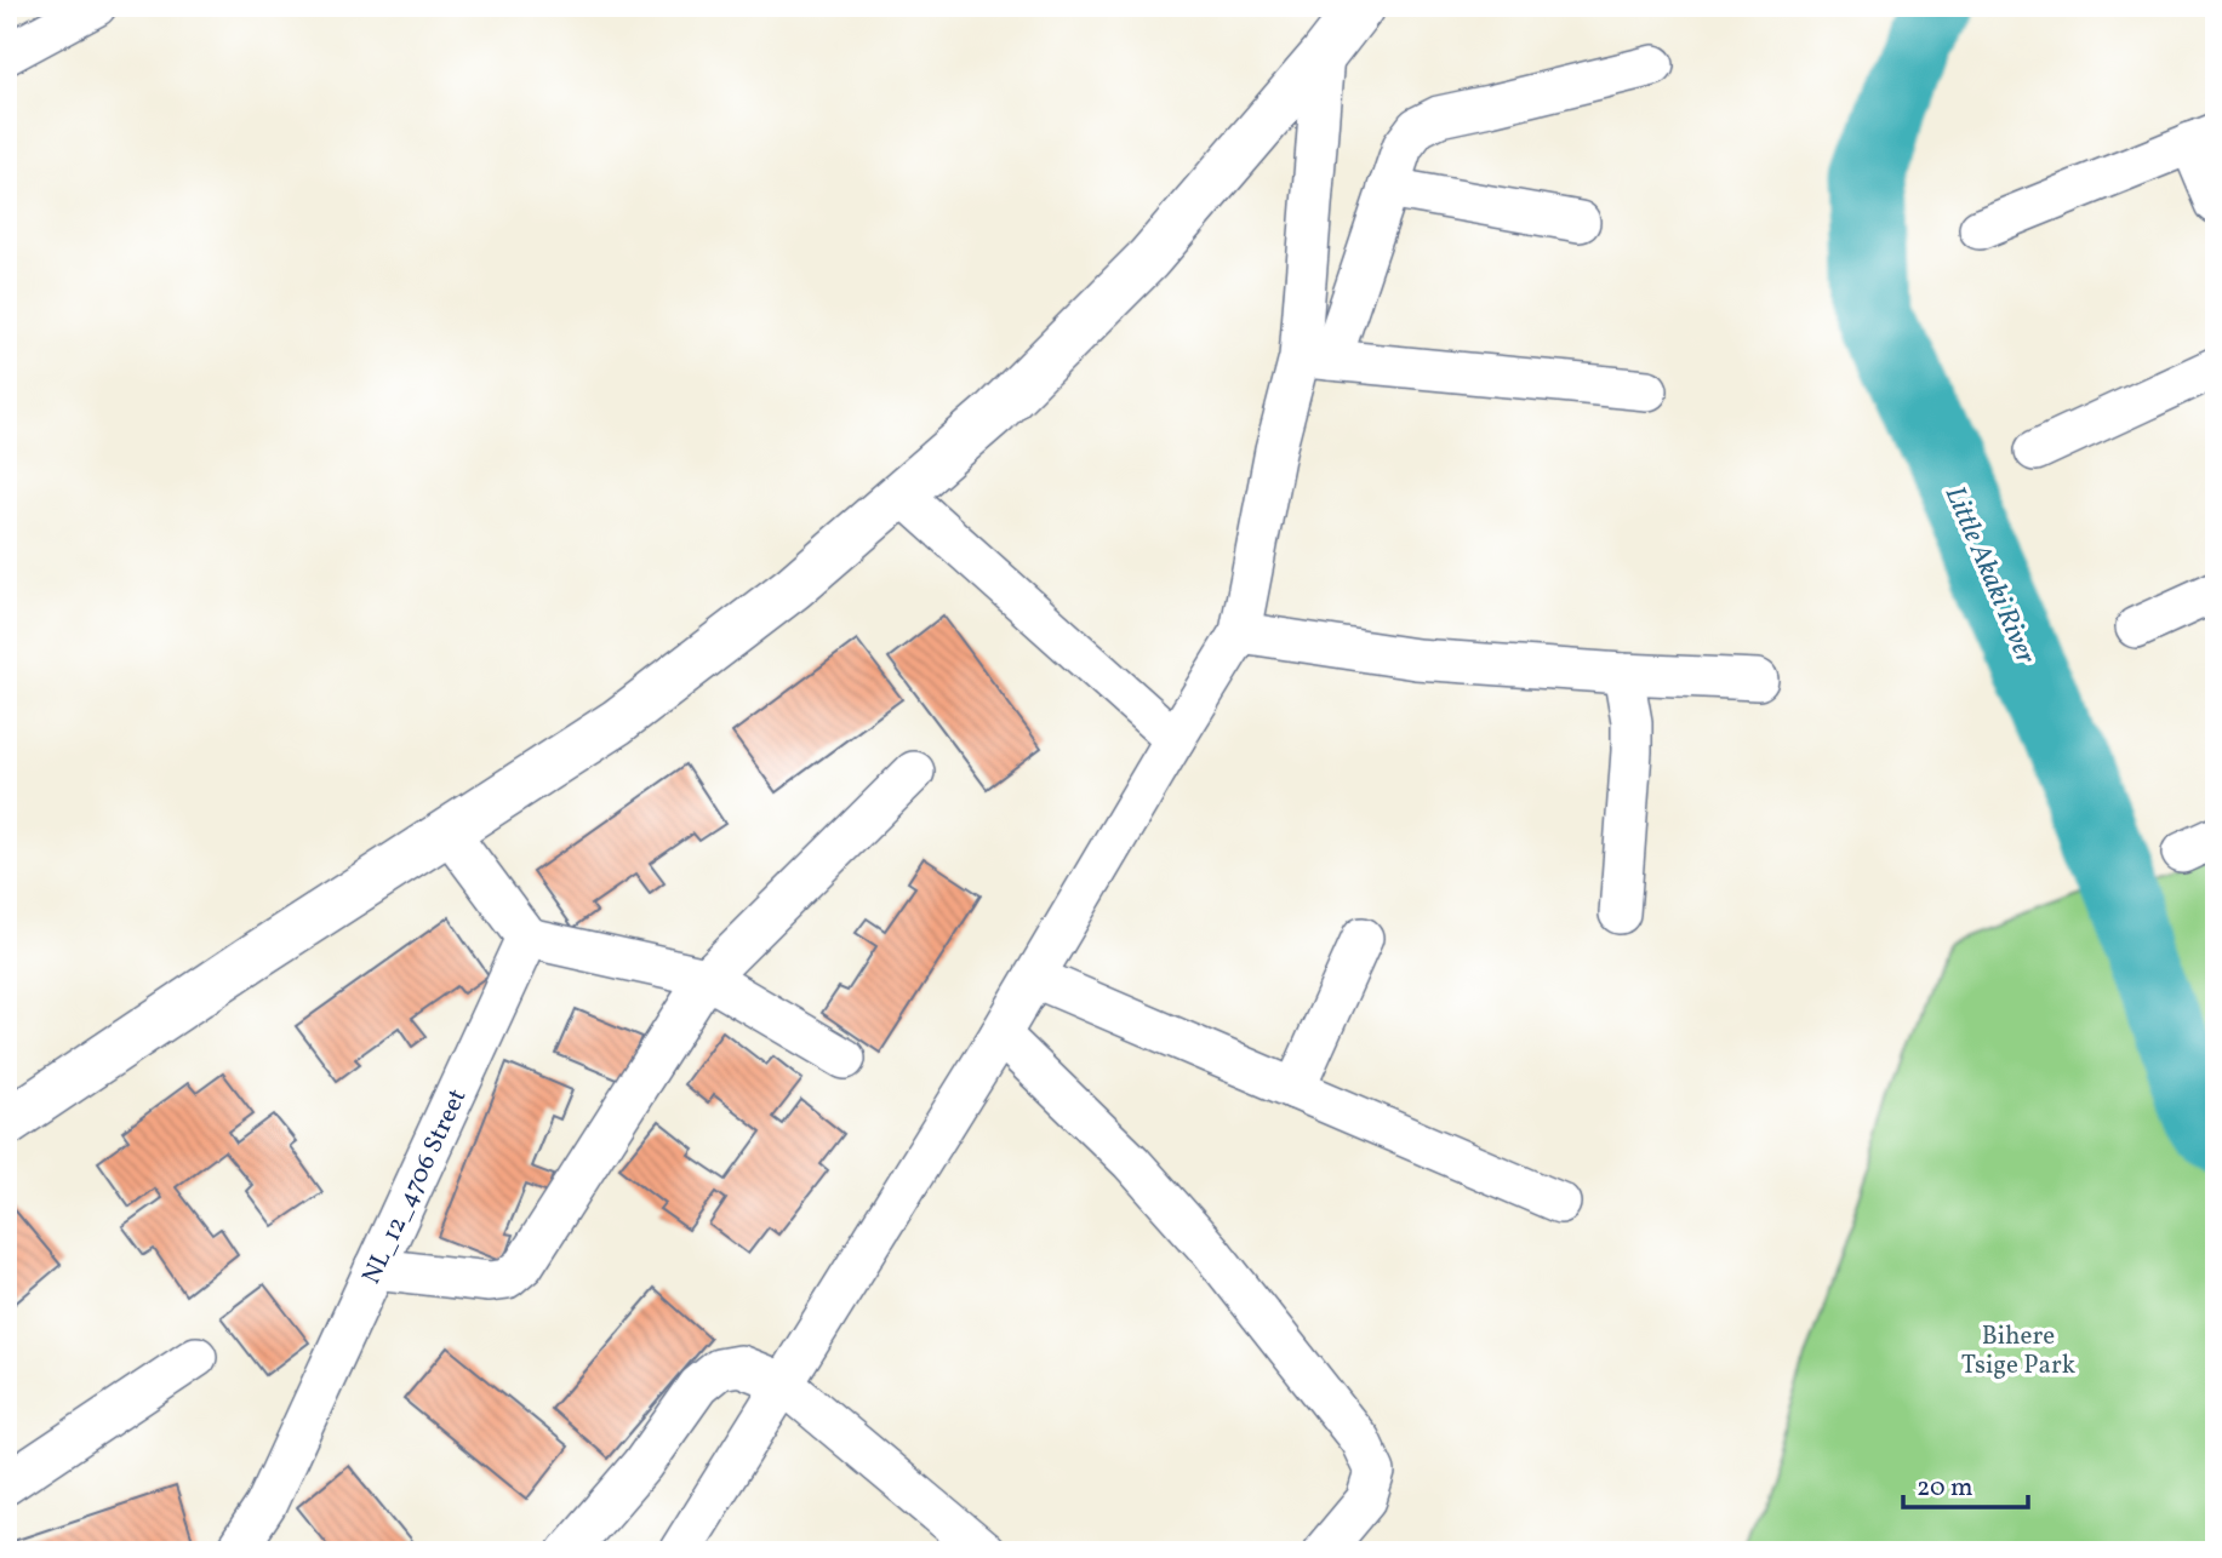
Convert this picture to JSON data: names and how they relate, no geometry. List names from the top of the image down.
{
  "streets": {
    "street": ["NL_12_4706 Street"]
  },
  "water": ["Little Akaki River"],
  "parks": ["Bihere Tsige Park"],
  "scale_bar": "20 m"
}
